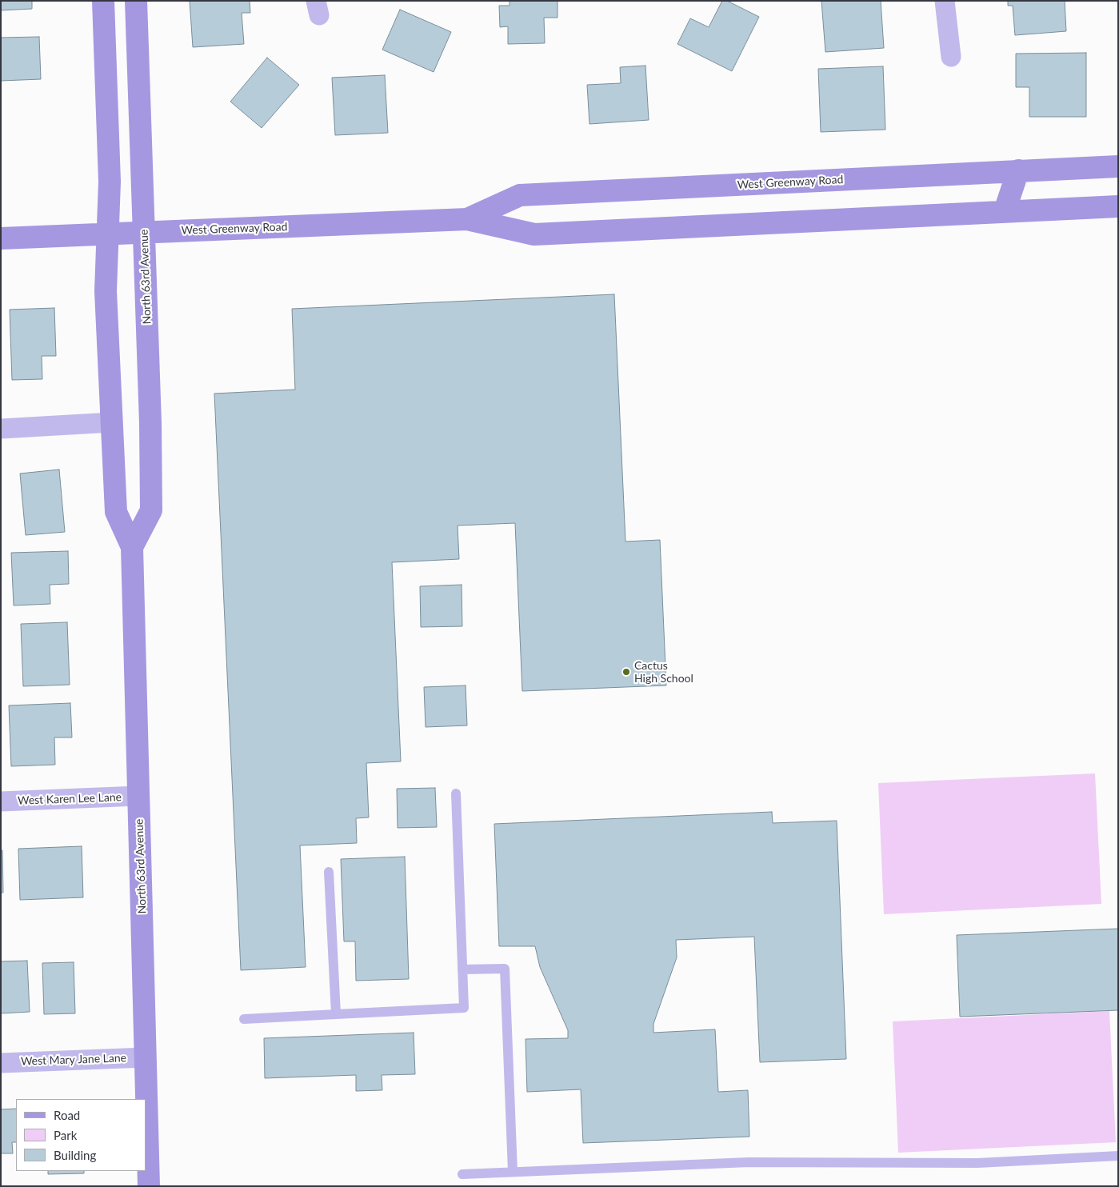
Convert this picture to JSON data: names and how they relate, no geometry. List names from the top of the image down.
{
  "streets": {
    "main road": ["West Greenway Road", "North 63rd Avenue"],
    "street": ["West Karen Lee Lane", "West Mary Jane Lane"]
  },
  "crossings": [
    ["West Greenway Road", "North 63rd Avenue"],
    ["North 63rd Avenue", "West Karen Lee Lane"],
    ["North 63rd Avenue", "West Mary Jane Lane"]
  ],
  "places": ["Cactus High School"],
  "legend": ["Road", "Park", "Building"]
}
